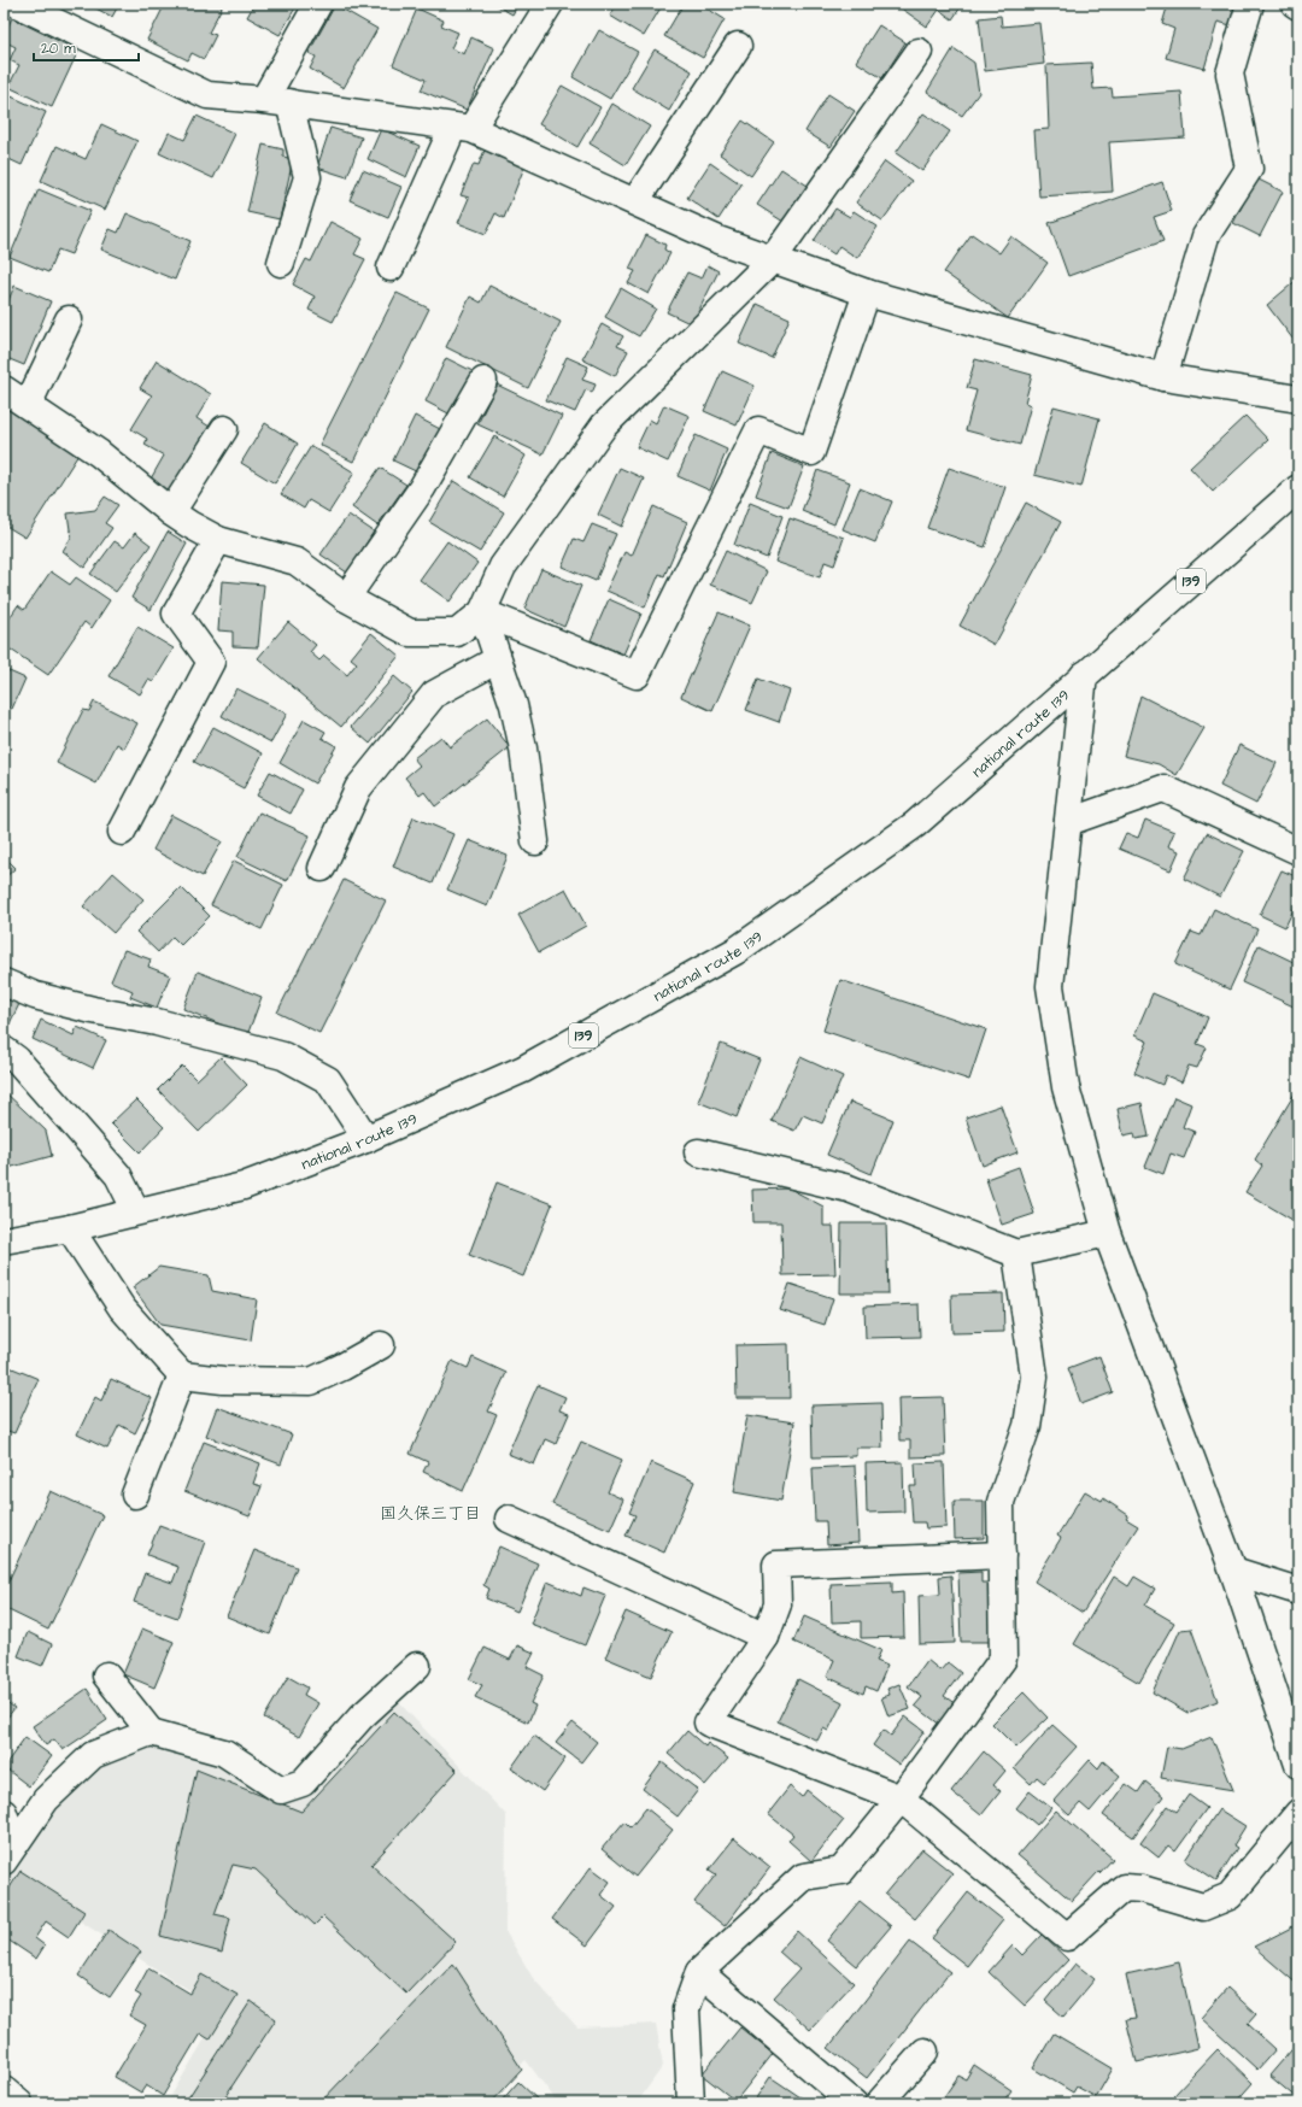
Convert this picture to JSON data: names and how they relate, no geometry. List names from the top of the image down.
{
  "streets": {
    "main road": ["139", "national route 139"]
  },
  "districts": ["国久保三丁目"],
  "scale_bar": "20 m"
}
